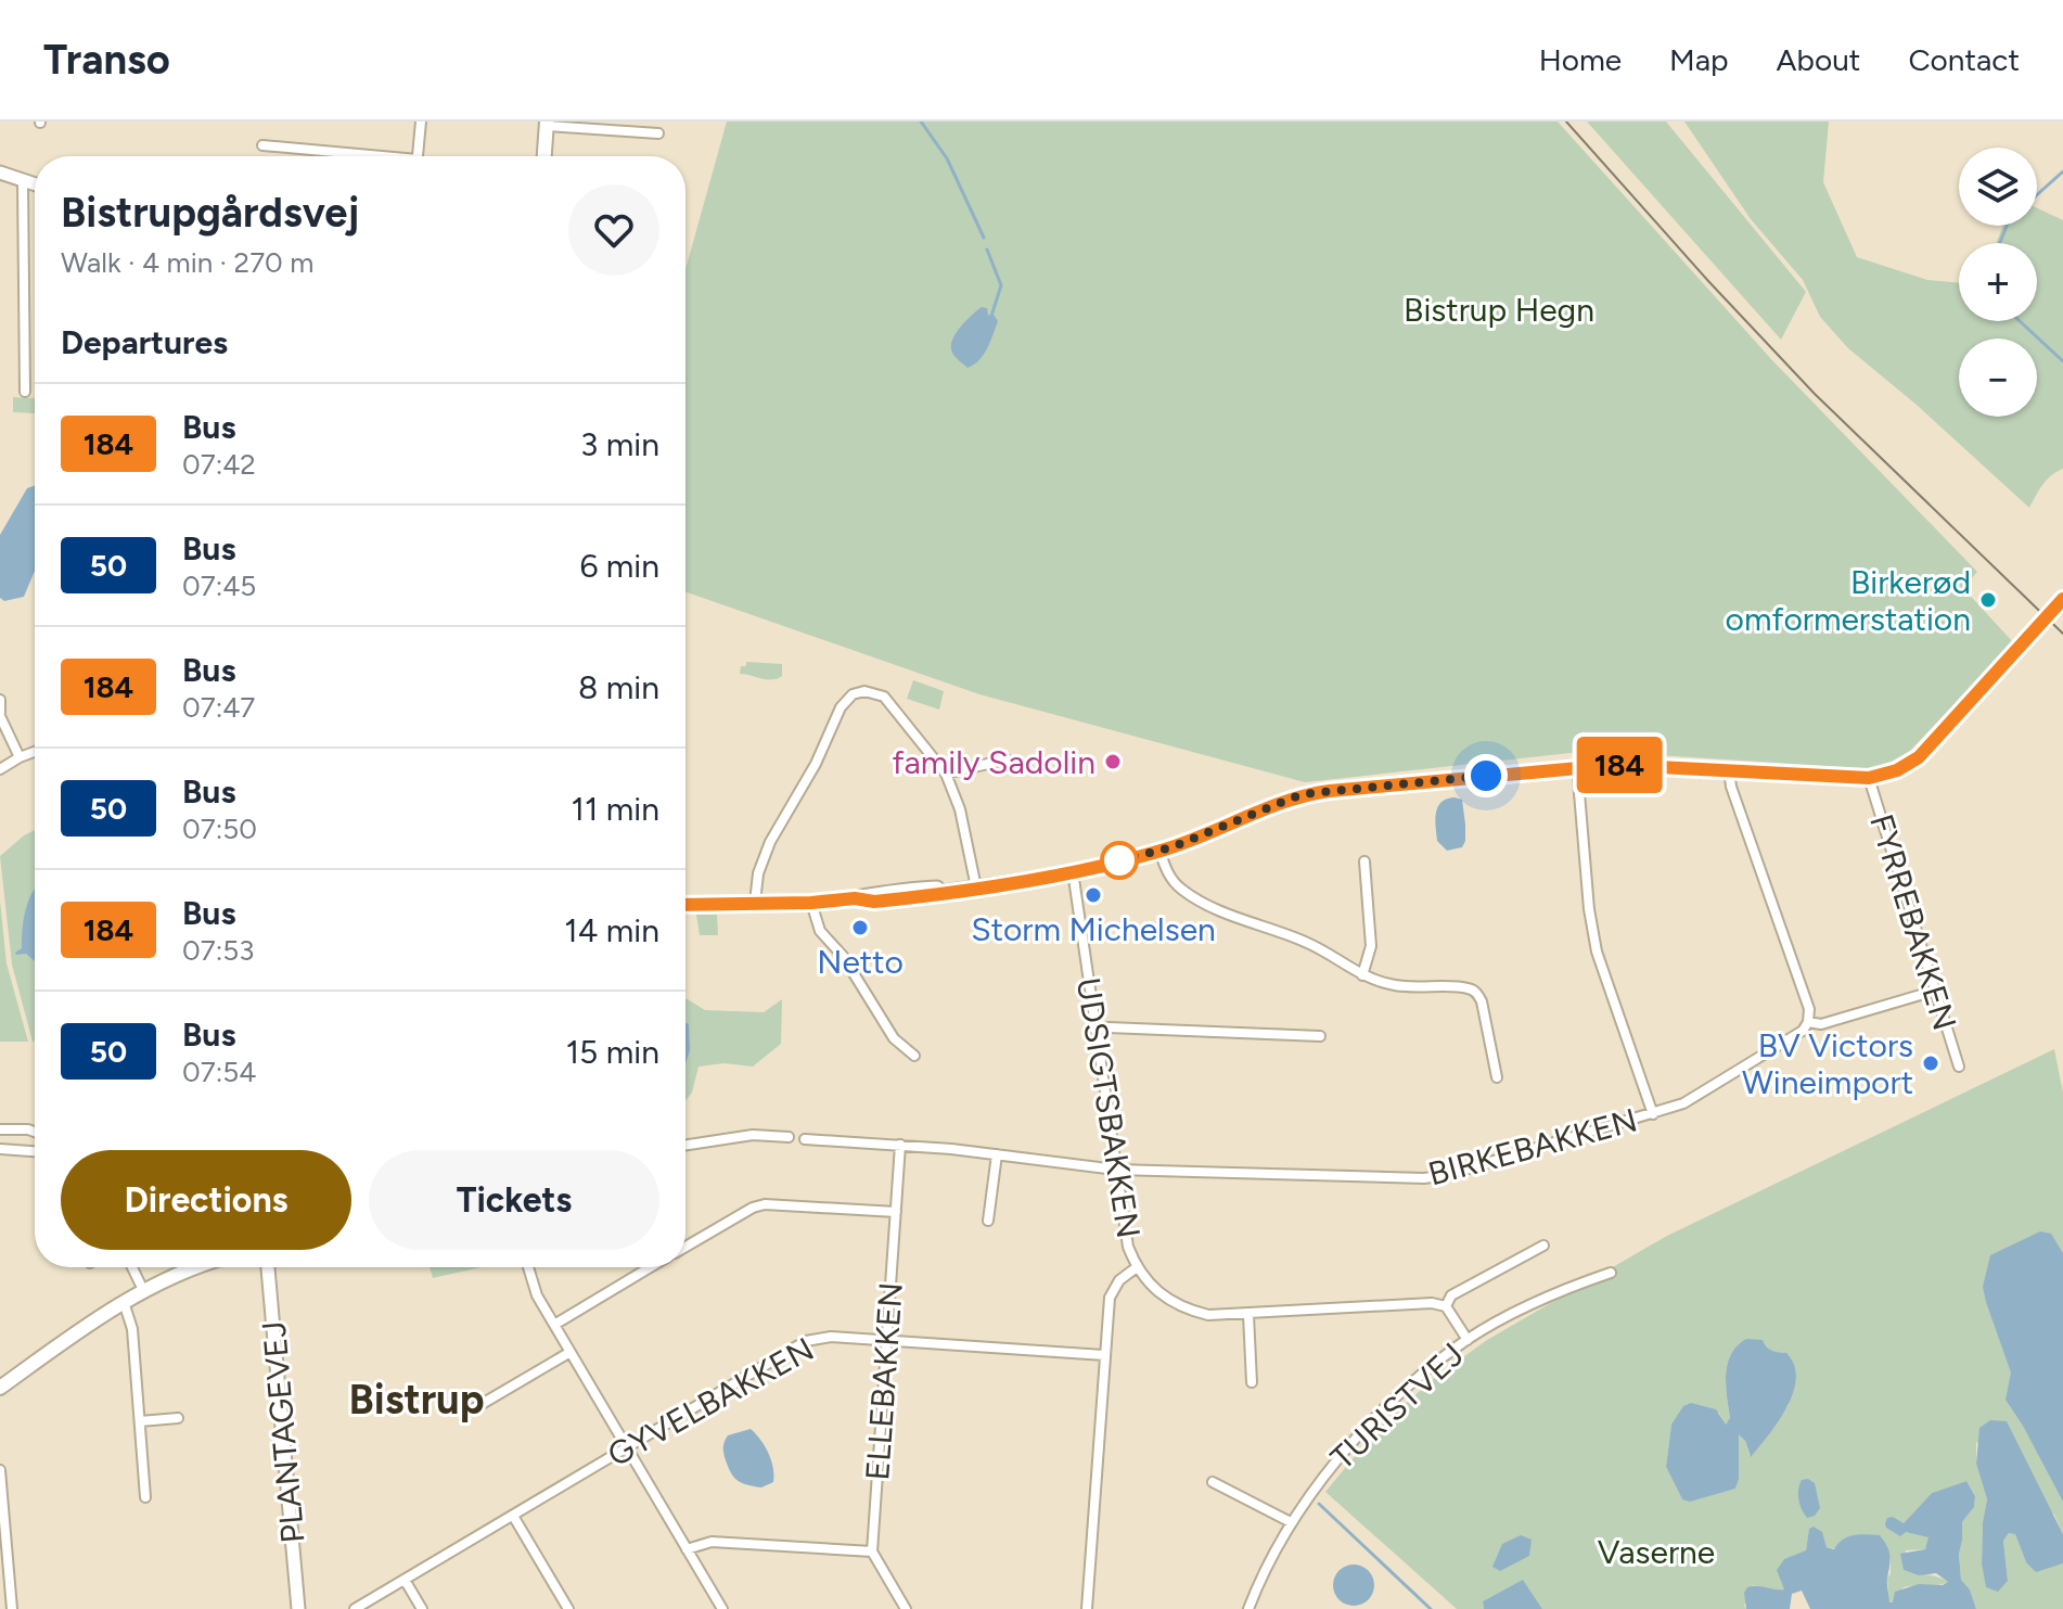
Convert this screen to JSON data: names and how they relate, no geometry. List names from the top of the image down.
{
  "streets": {
    "street": [
      "FYRREBAKKEN",
      "UDSIGTSBAKKEN",
      "BIRKEBAKKEN",
      "ELLEBAKKEN",
      "GYVELBAKKEN",
      "TURISTVEJ",
      "PLANTAGEVEJ"
    ]
  },
  "crossings": [
    ["FYRREBAKKEN", "BIRKEBAKKEN"],
    ["UDSIGTSBAKKEN", "BIRKEBAKKEN"],
    ["BIRKEBAKKEN", "ELLEBAKKEN"],
    ["ELLEBAKKEN", "GYVELBAKKEN"]
  ],
  "districts": ["Bistrup"],
  "parks": ["Bistrup Hegn", "Vaserne"],
  "places": [
    "Birkerød omformerstation",
    "family Sadolin",
    "Storm Michelsen",
    "Netto",
    "BV Victors Wineimport"
  ],
  "lines": ["bus line 184"],
  "page": {
    "header": "Transo",
    "nav": [
      "Home",
      "Map",
      "About",
      "Contact"
    ],
    "on_map": "184",
    "map_buttons": ["+", "−"],
    "heading": [
      ["Bistrupgårdsvej", "Walk · 4 min · 270 m"],
      "Departures"
    ],
    "list": [
      {
        "mark": "184",
        "name": "Bus",
        "note": "07:42",
        "value": "3 min"
      },
      {
        "mark": "50",
        "name": "Bus",
        "note": "07:45",
        "value": "6 min"
      },
      {
        "mark": "184",
        "name": "Bus",
        "note": "07:47",
        "value": "8 min"
      },
      {
        "mark": "50",
        "name": "Bus",
        "note": "07:50",
        "value": "11 min"
      },
      {
        "mark": "184",
        "name": "Bus",
        "note": "07:53",
        "value": "14 min"
      },
      {
        "mark": "50",
        "name": "Bus",
        "note": "07:54",
        "value": "15 min"
      }
    ],
    "buttons": ["Directions", "Tickets"]
  }
}
